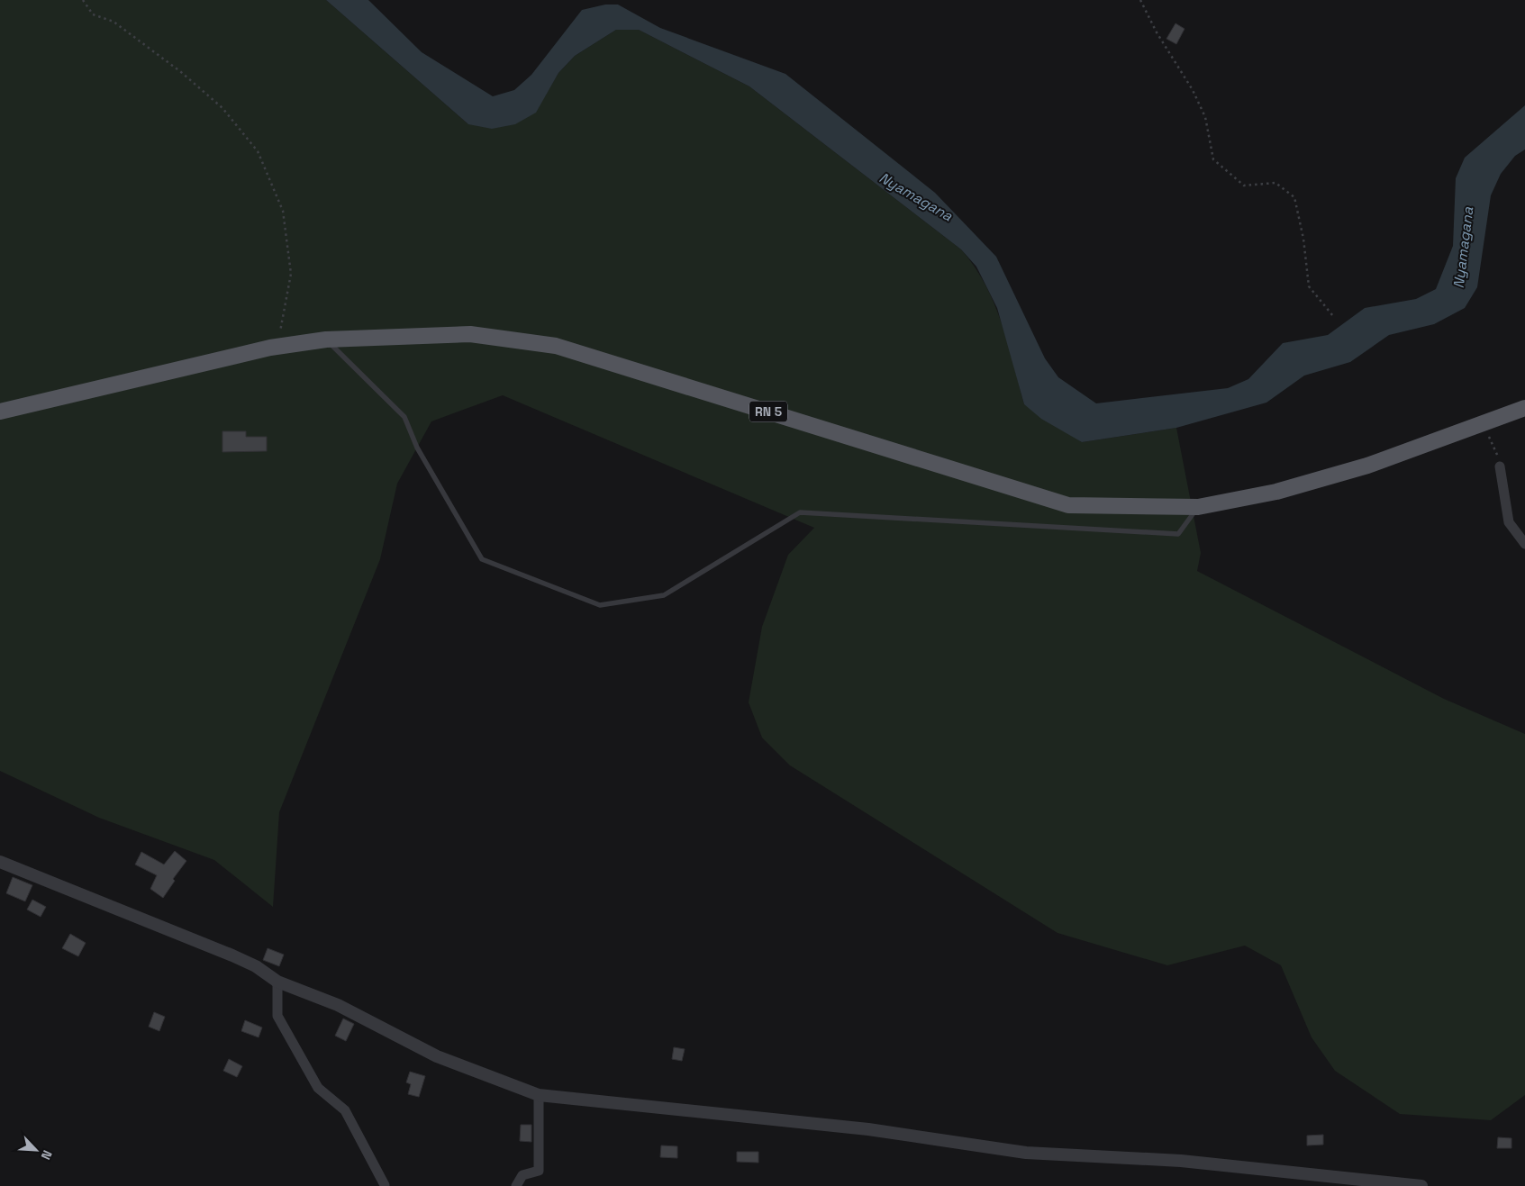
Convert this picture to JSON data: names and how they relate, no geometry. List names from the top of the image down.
{
  "streets": {
    "main road": ["RN 5"]
  },
  "water": ["Nyamagana"],
  "north": "bottom right"
}
